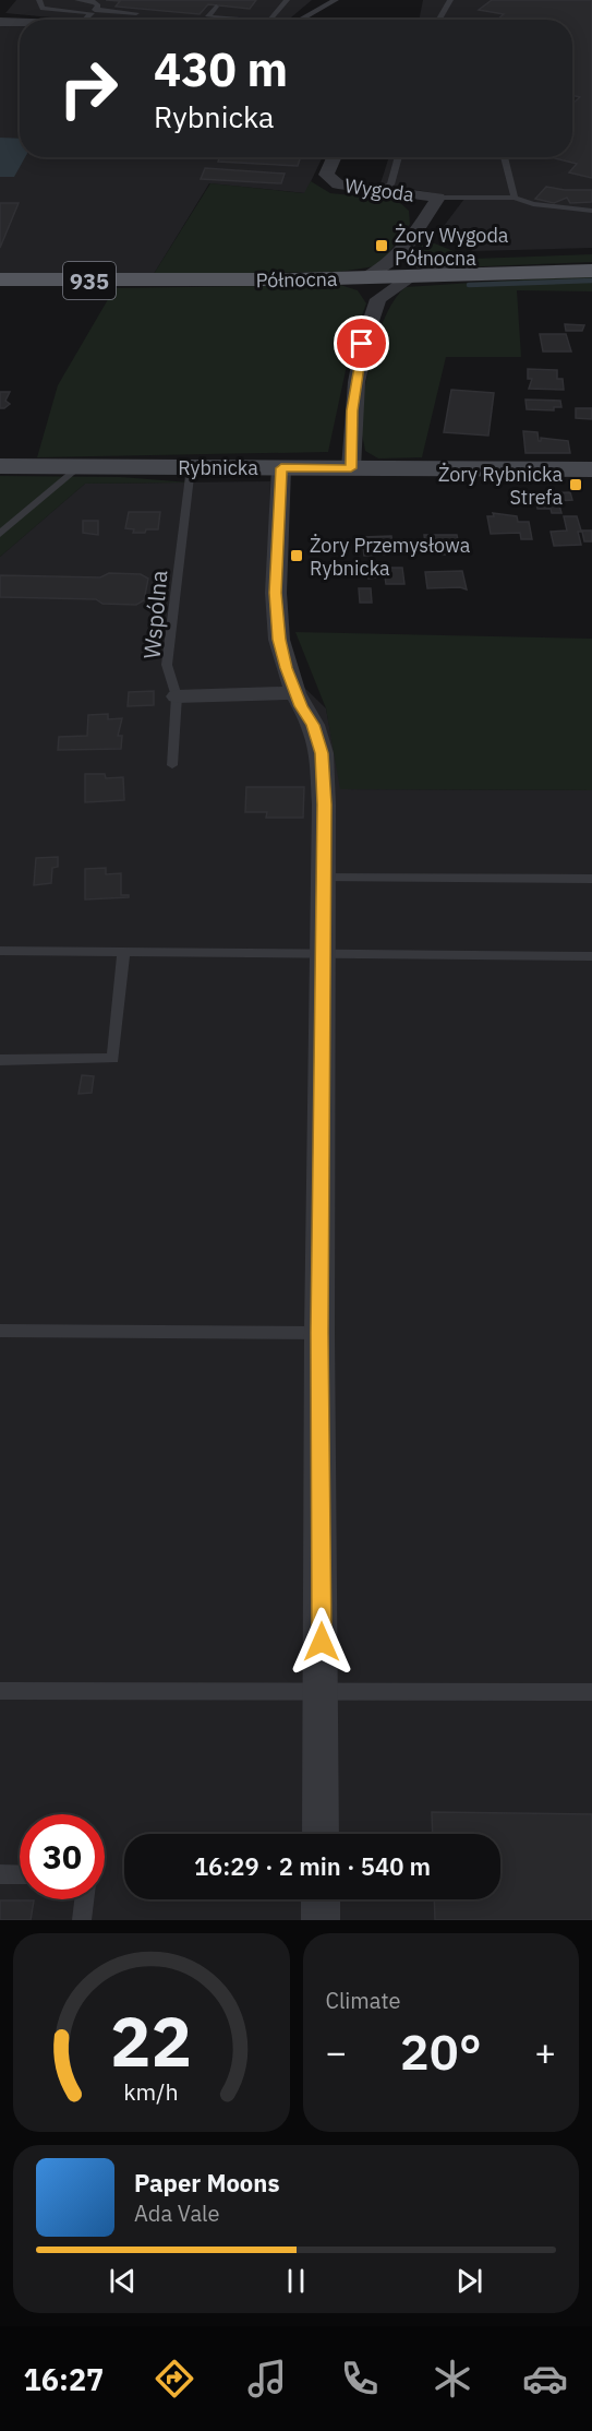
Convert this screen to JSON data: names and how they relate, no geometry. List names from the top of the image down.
{
  "streets": {
    "main road": ["Północna", "935"],
    "street": ["Wygoda", "Rybnicka"],
    "lane": ["Wspólna"]
  },
  "crossings": [
    ["Wygoda", "Północna"],
    ["Rybnicka", "Wspólna"]
  ],
  "places": {
    "transit": ["Żory Wygoda Północna", "Żory Rybnicka Strefa", "Żory Przemysłowa Rybnicka"]
  },
  "page": {
    "turn": ["430 m", "Rybnicka"],
    "limit": "30",
    "trip": "16:29 · 2 min · 540 m",
    "tile": "Climate",
    "heat": ["−", "20°", "+"],
    "song": ["Paper Moons", "Ada Vale"],
    "tabs": "16:27",
    "gauge": ["22", "km/h"]
  }
}
